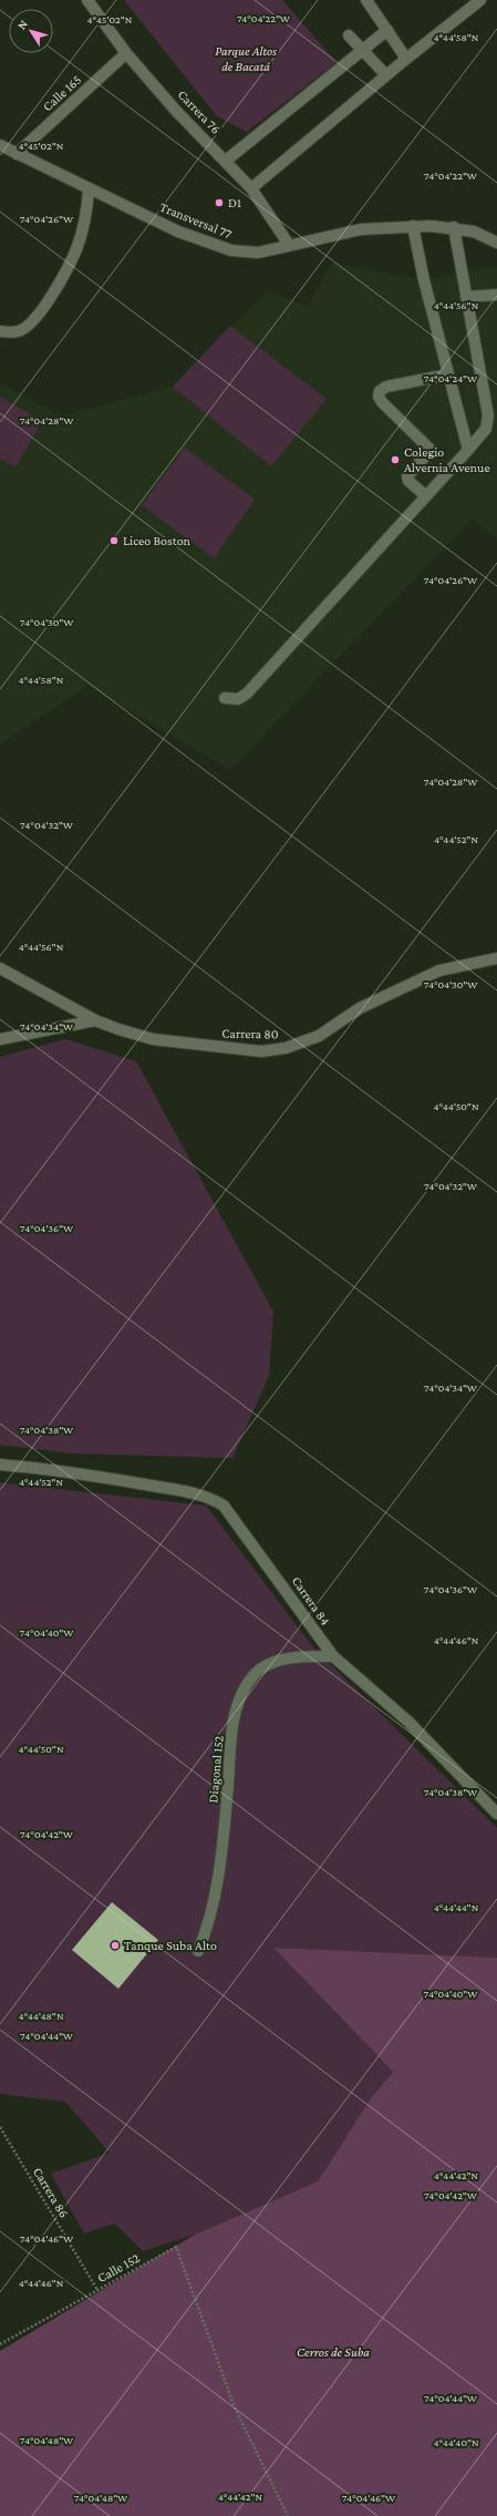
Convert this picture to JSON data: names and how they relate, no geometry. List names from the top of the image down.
{
  "streets": {
    "street": [
      "Calle 165",
      "Carrera 76",
      "Transversal 77",
      "Carrera 80",
      "Carrera 84",
      "Diagonal 152"
    ],
    "path": ["Carrera 86", "Calle 152"]
  },
  "crossings": [
    ["Calle 165", "Carrera 76"],
    ["Calle 165", "Transversal 77"],
    ["Carrera 76", "Transversal 77"],
    ["Carrera 84", "Diagonal 152"],
    ["Carrera 86", "Calle 152"]
  ],
  "parks": ["Parque Altos de Bacatá", "Cerros de Suba"],
  "places": [
    "D1",
    "Colegio Alvernia Avenue",
    "Liceo Boston",
    "Tanque Suba Alto"
  ],
  "north": "top left",
  "coordinates": [
    "74°04'22\"W",
    "4°45'02\"N",
    "4°44'58\"N",
    "74°04'26\"W",
    "4°44'56\"N",
    "74°04'24\"W",
    "74°04'28\"W",
    "74°04'30\"W",
    "74°04'32\"W",
    "4°44'52\"N",
    "74°04'34\"W",
    "4°44'50\"N",
    "74°04'36\"W",
    "74°04'38\"W",
    "74°04'40\"W",
    "4°44'46\"N",
    "74°04'42\"W",
    "4°44'44\"N",
    "4°44'48\"N",
    "74°04'44\"W",
    "4°44'42\"N",
    "74°04'46\"W",
    "74°04'48\"W",
    "4°44'40\"N"
  ]
}
